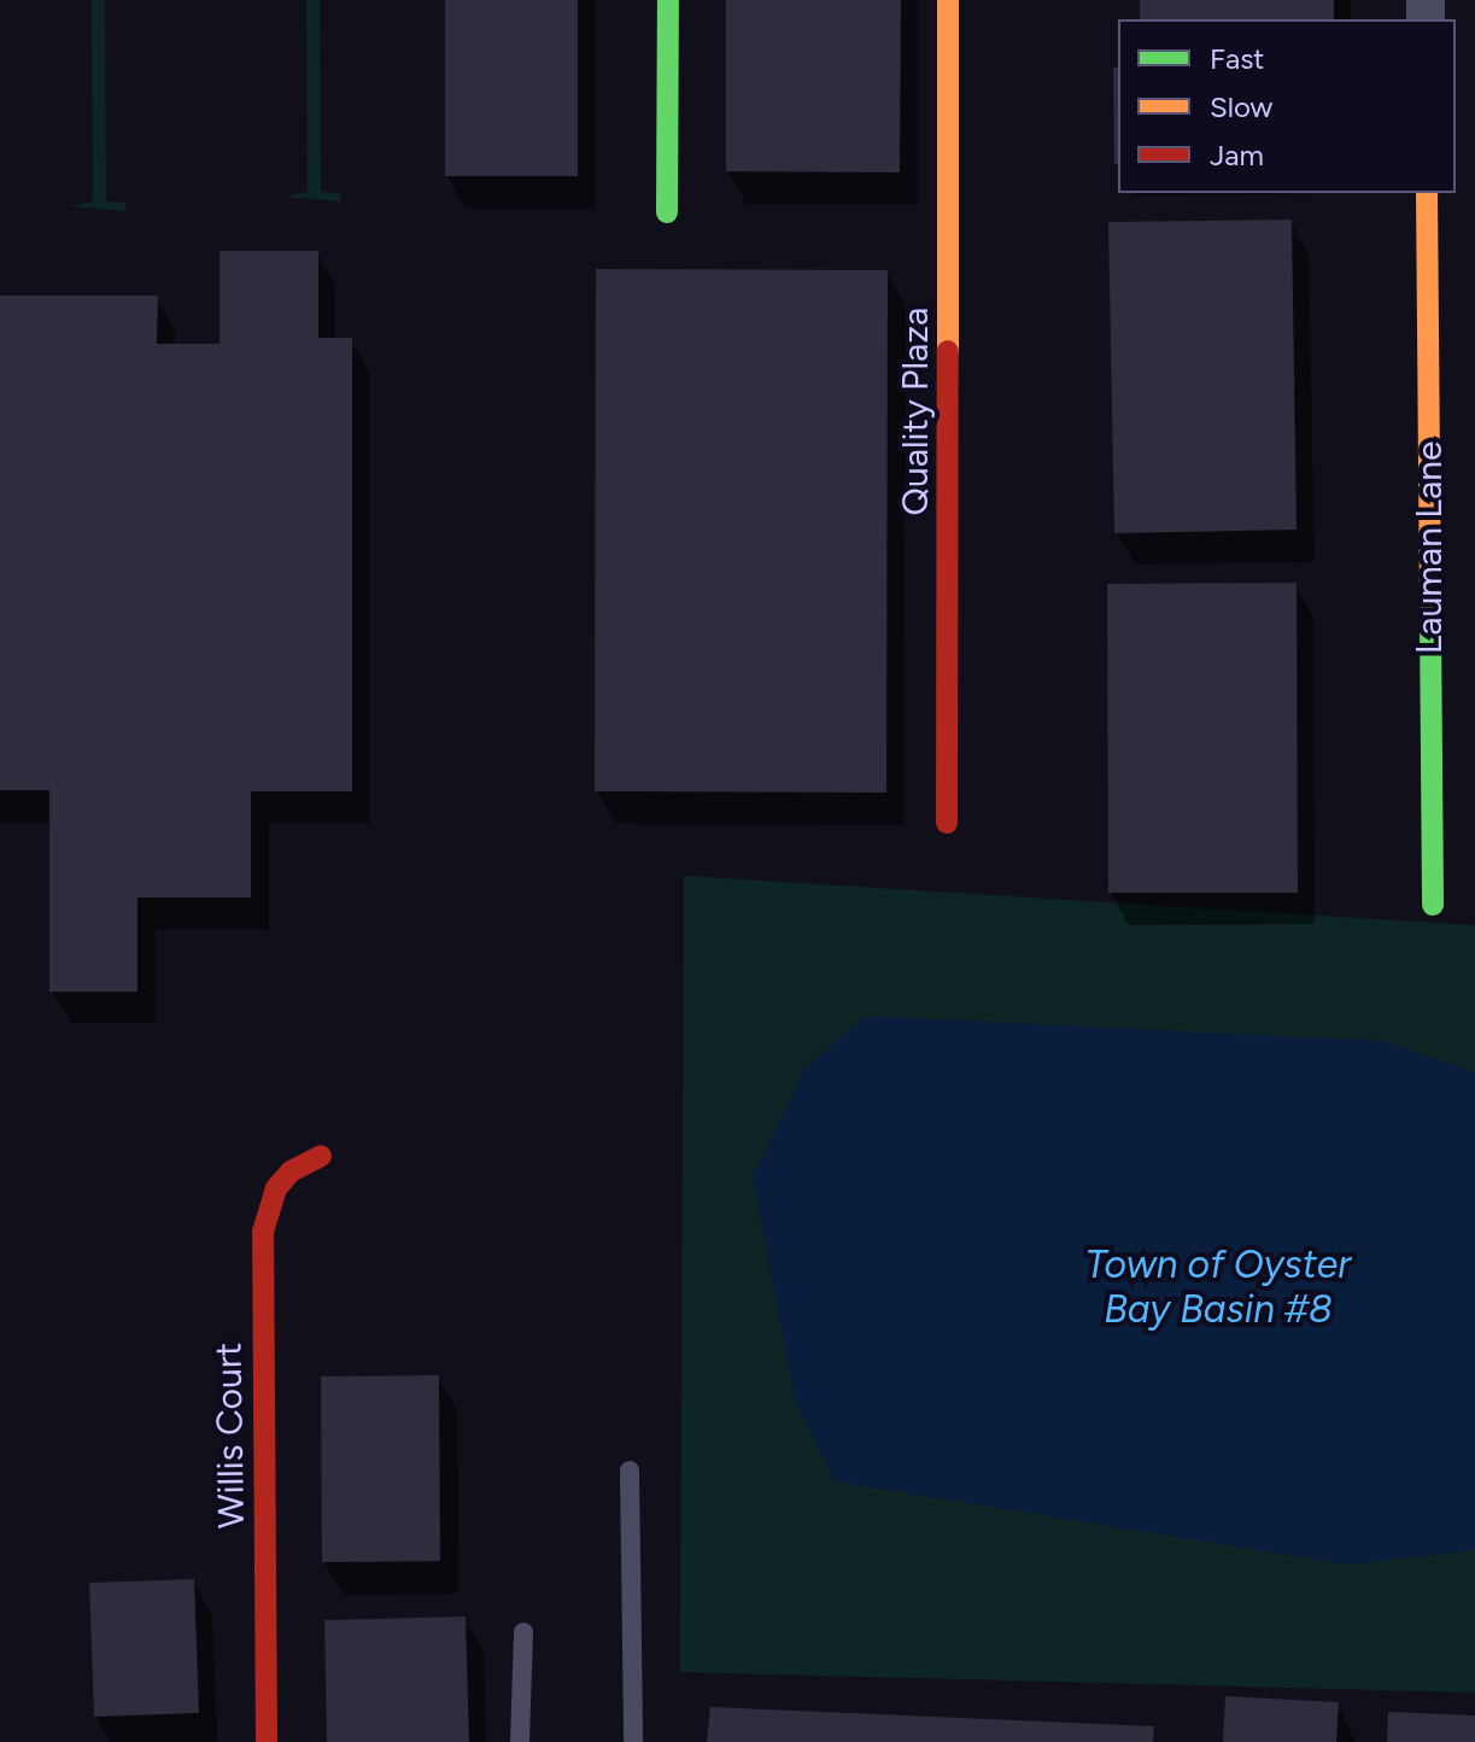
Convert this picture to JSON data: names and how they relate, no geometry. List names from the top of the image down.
{
  "streets": {
    "street": ["Quality Plaza", "Lauman Lane", "Willis Court"]
  },
  "water": ["Town of Oyster Bay Basin #8"],
  "legend": ["Fast", "Slow", "Jam"]
}
